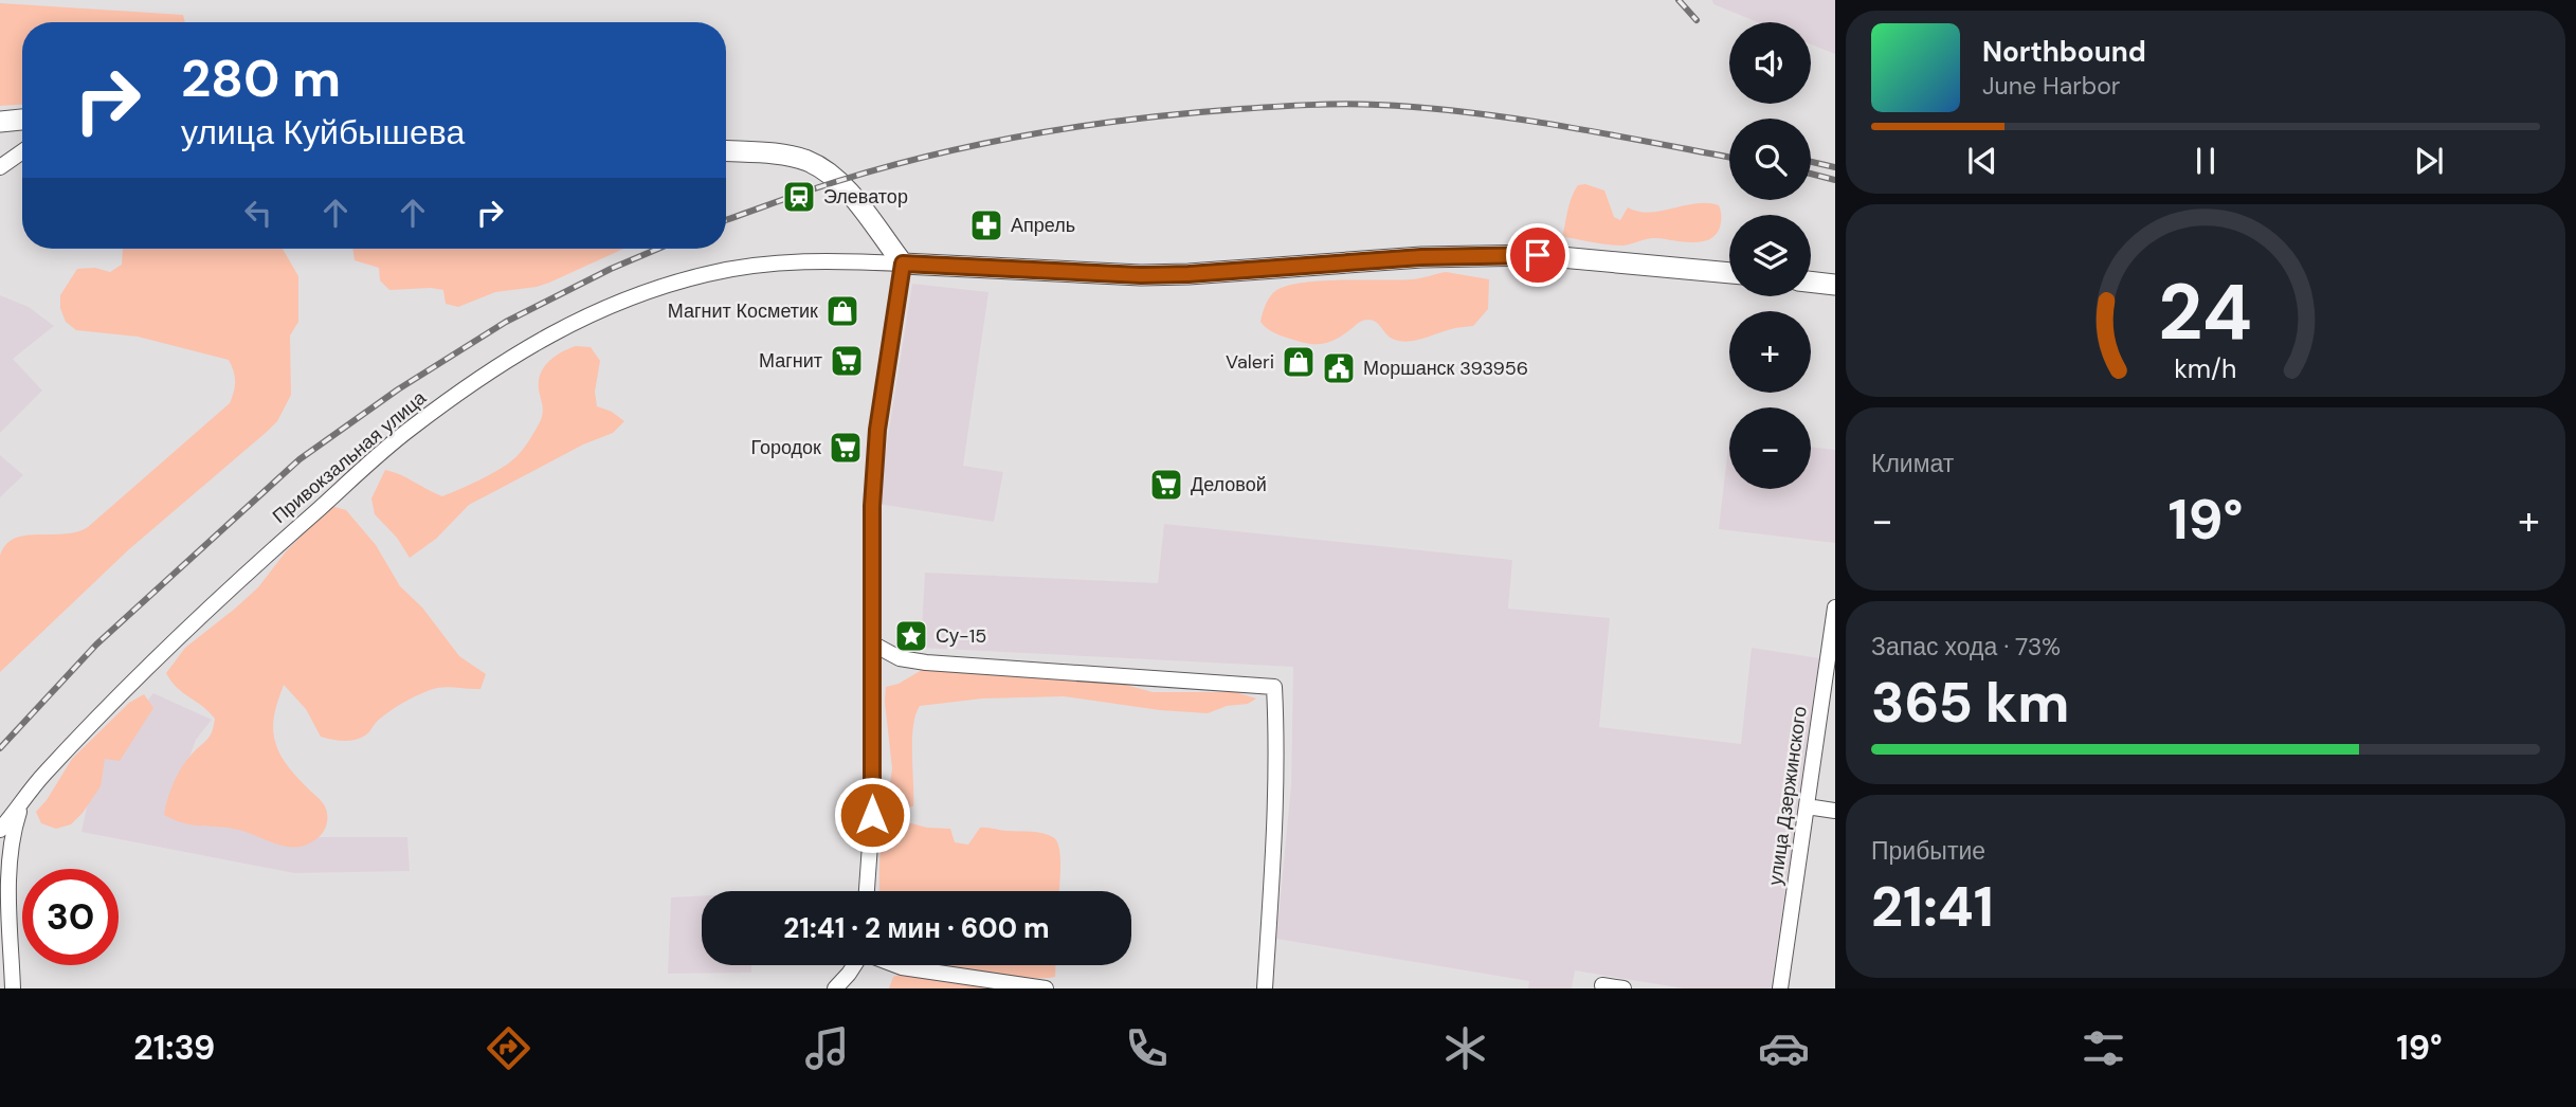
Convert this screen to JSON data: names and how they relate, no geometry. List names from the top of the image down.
{
  "streets": {
    "street": ["Привокзальная улица", "улица Дзержинского"]
  },
  "places": {
    "station": ["Элеватор"],
    "pharmacy": ["Апрель"],
    "shop": ["Магнит Косметик", "Valeri"],
    "supermarket": ["Магнит", "Городок", "Деловой"],
    "public building": ["Моршанск 393956"],
    "place": ["Су-15"]
  },
  "page": {
    "map_buttons": ["+", "−"],
    "turn": ["280 m", "улица Куйбышева"],
    "song": ["Northbound", "June Harbor"],
    "tile": [
      "Климат",
      ["Запас хода · 73%", "365 km"],
      ["Прибытие", "21:41"]
    ],
    "heat": ["−", "19°", "+"],
    "limit": "30",
    "trip": "21:41 · 2 мин · 600 m",
    "tabs": ["21:39", "19°"],
    "gauge": ["24", "km/h"]
  }
}
